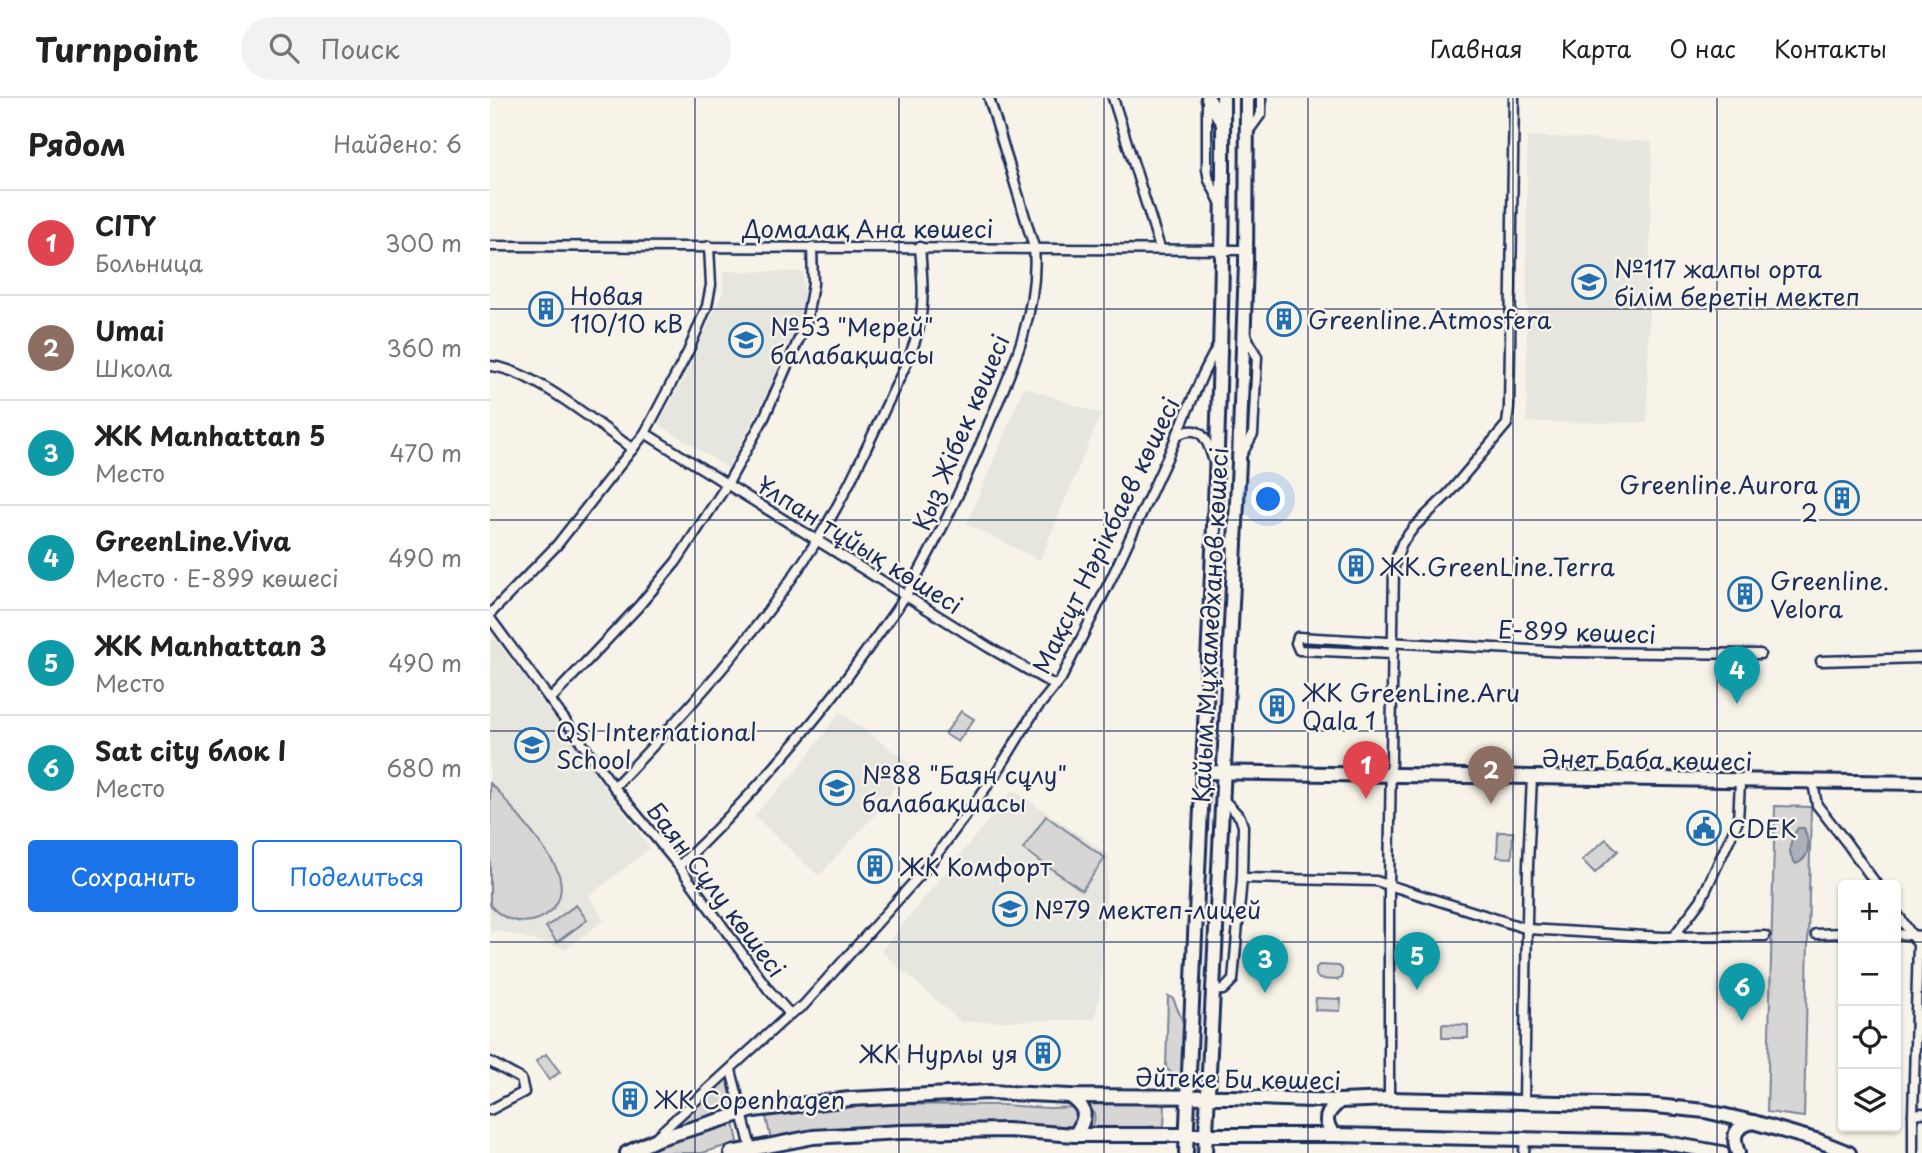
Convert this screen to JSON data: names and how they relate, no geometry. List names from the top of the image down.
{
  "streets": {
    "street": [
      "Домалақ Ана көшесі",
      "Қыз Жібек көшесі",
      "Мақсұт Нәрікбаев көшесі",
      "Ұлпан тұйық көшесі",
      "Қайым Мұхамедханов көшесі",
      "Е-899 көшесі",
      "Әнет Баба көшесі",
      "Баян Сұлу көшесі",
      "Әйтеке Би көшесі"
    ]
  },
  "crossings": [
    ["Домалақ Ана көшесі", "Қыз Жібек көшесі"],
    ["Домалақ Ана көшесі", "Қайым Мұхамедханов көшесі"],
    ["Қыз Жібек көшесі", "Ұлпан тұйық көшесі"],
    ["Қыз Жібек көшесі", "Баян Сұлу көшесі"],
    ["Мақсұт Нәрікбаев көшесі", "Ұлпан тұйық көшесі"],
    ["Мақсұт Нәрікбаев көшесі", "Қайым Мұхамедханов көшесі"],
    ["Мақсұт Нәрікбаев көшесі", "Баян Сұлу көшесі"],
    ["Мақсұт Нәрікбаев көшесі", "Әйтеке Би көшесі"],
    ["Қайым Мұхамедханов көшесі", "Әнет Баба көшесі"],
    ["Қайым Мұхамедханов көшесі", "Әйтеке Би көшесі"]
  ],
  "places": {
    "school or university": [
      "№117 жалпы орта білім беретін мектеп",
      "№53 \"Мерей\" балабақшасы",
      "QSI International School",
      "№88 \"Баян сұлу\" балабақшасы",
      "№79 мектеп-лицей"
    ],
    "building": [
      "Новая 110/10 кВ",
      "Greenline.Atmosfera",
      "Greenline.Aurora 2",
      "ЖК.GreenLine.Terra",
      "Greenline. Velora",
      "ЖК GreenLine.Aru Qala 1",
      "ЖК Комфорт",
      "ЖК Нурлы уя",
      "ЖК Copenhagen"
    ],
    "public building": ["CDEK"]
  },
  "page": {
    "header": "Turnpoint",
    "search": "Поиск",
    "nav": [
      "Главная",
      "Карта",
      "О нас",
      "Контакты"
    ],
    "heading": ["Рядом", "Найдено: 6"],
    "list": [
      {
        "mark": "1",
        "name": "CITY",
        "note": "Больница",
        "value": "300 m"
      },
      {
        "mark": "2",
        "name": "Umai",
        "note": "Школа",
        "value": "360 m"
      },
      {
        "mark": "3",
        "name": "ЖК Manhattan 5",
        "note": "Место",
        "value": "470 m"
      },
      {
        "mark": "4",
        "name": "GreenLine.Viva",
        "note": "Место · Е-899 көшесі",
        "value": "490 m"
      },
      {
        "mark": "5",
        "name": "ЖК Manhattan 3",
        "note": "Место",
        "value": "490 m"
      },
      {
        "mark": "6",
        "name": "Sat city блок I",
        "note": "Место",
        "value": "680 m"
      }
    ],
    "pins": [
      "4",
      "1",
      "2",
      "5",
      "3",
      "6"
    ],
    "buttons": ["Сохранить", "Поделиться"],
    "map_buttons": ["+", "−"]
  }
}
